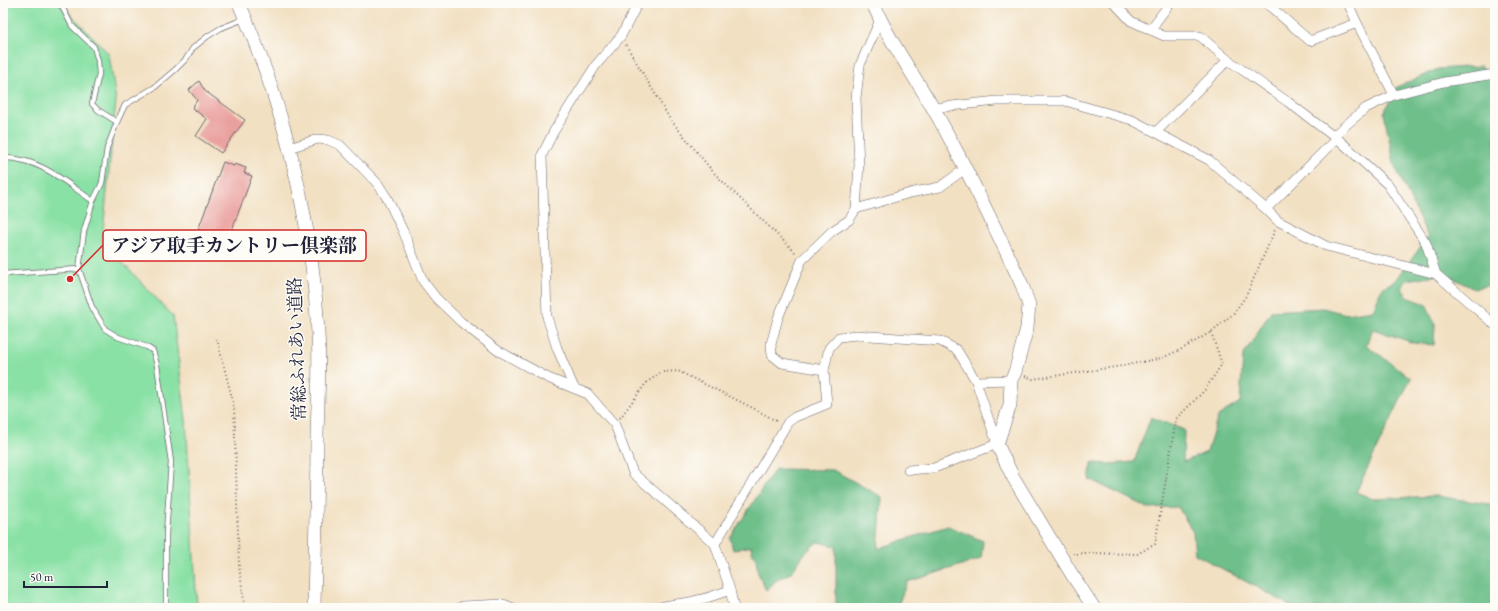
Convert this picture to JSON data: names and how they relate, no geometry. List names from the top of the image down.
{
  "streets": {
    "street": ["常総ふれあい道路"]
  },
  "places": ["アジア取手カントリー倶楽部"],
  "scale_bar": "50 m"
}
